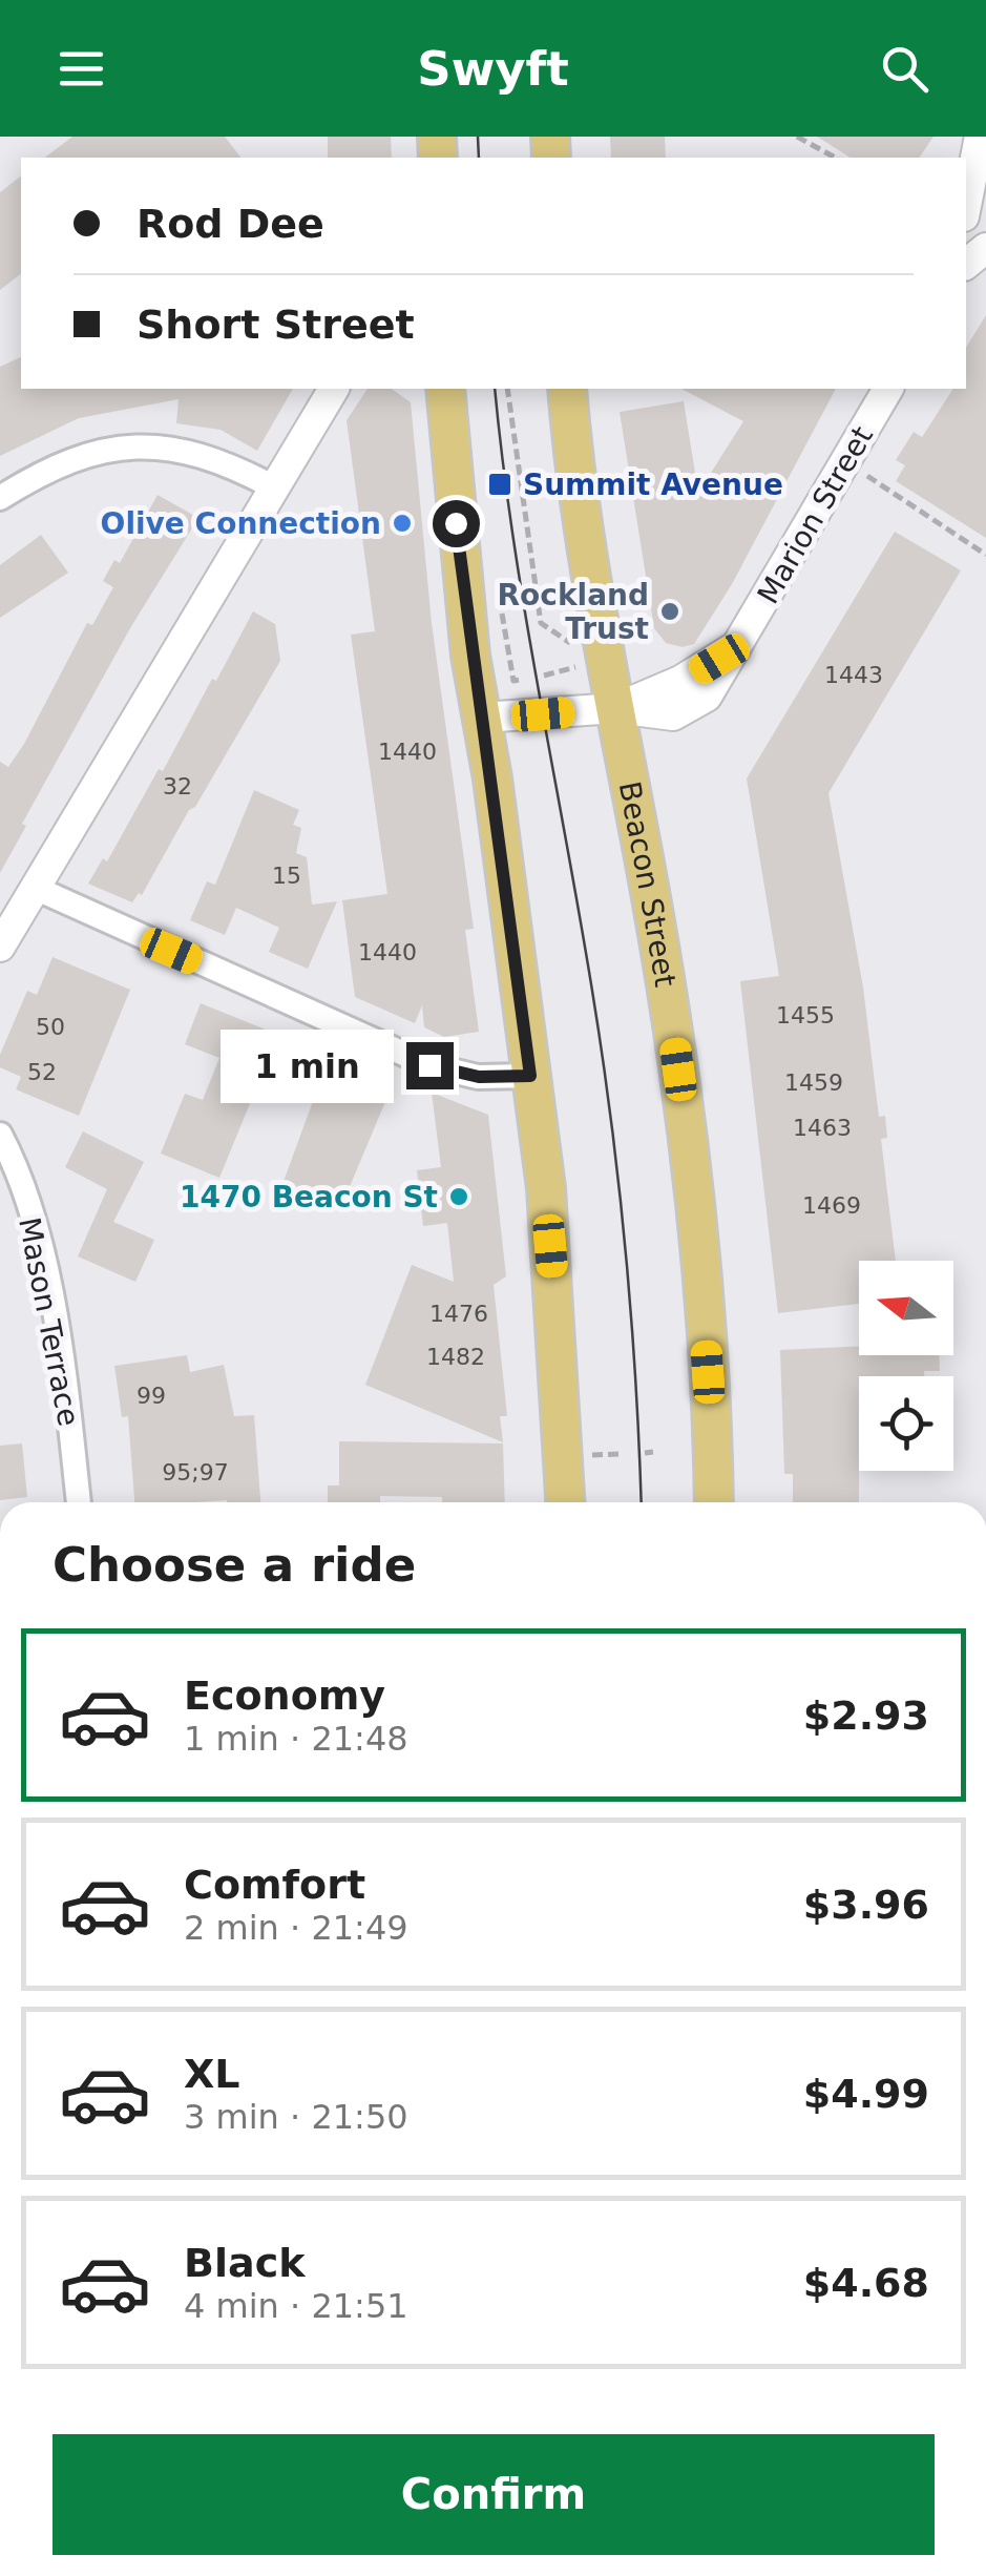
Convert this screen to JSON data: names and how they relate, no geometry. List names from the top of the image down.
{
  "streets": {
    "main road": ["Beacon Street"],
    "street": ["Marion Street", "Mason Terrace"]
  },
  "crossings": [
    ["Marion Street", "Beacon Street"]
  ],
  "places": {
    "transit": ["Summit Avenue"],
    "other": ["Olive Connection", "Rockland Trust", "1470 Beacon St"]
  },
  "house_numbers": [
    "1443",
    "1440",
    "32",
    "15",
    "1440",
    "1455",
    "50",
    "52",
    "1459",
    "1463",
    "1469",
    "1476",
    "1482",
    "99",
    "95;97"
  ],
  "north": "left",
  "page": {
    "header": "Swyft",
    "banner": ["Rod Dee", "Short Street"],
    "bubble": "1 min",
    "heading": "Choose a ride",
    "list": [
      {
        "name": "Economy",
        "note": "1 min · 21:48",
        "value": "$2.93"
      },
      {
        "name": "Comfort",
        "note": "2 min · 21:49",
        "value": "$3.96"
      },
      {
        "name": "XL",
        "note": "3 min · 21:50",
        "value": "$4.99"
      },
      {
        "name": "Black",
        "note": "4 min · 21:51",
        "value": "$4.68"
      }
    ],
    "buttons": "Confirm"
  }
}
